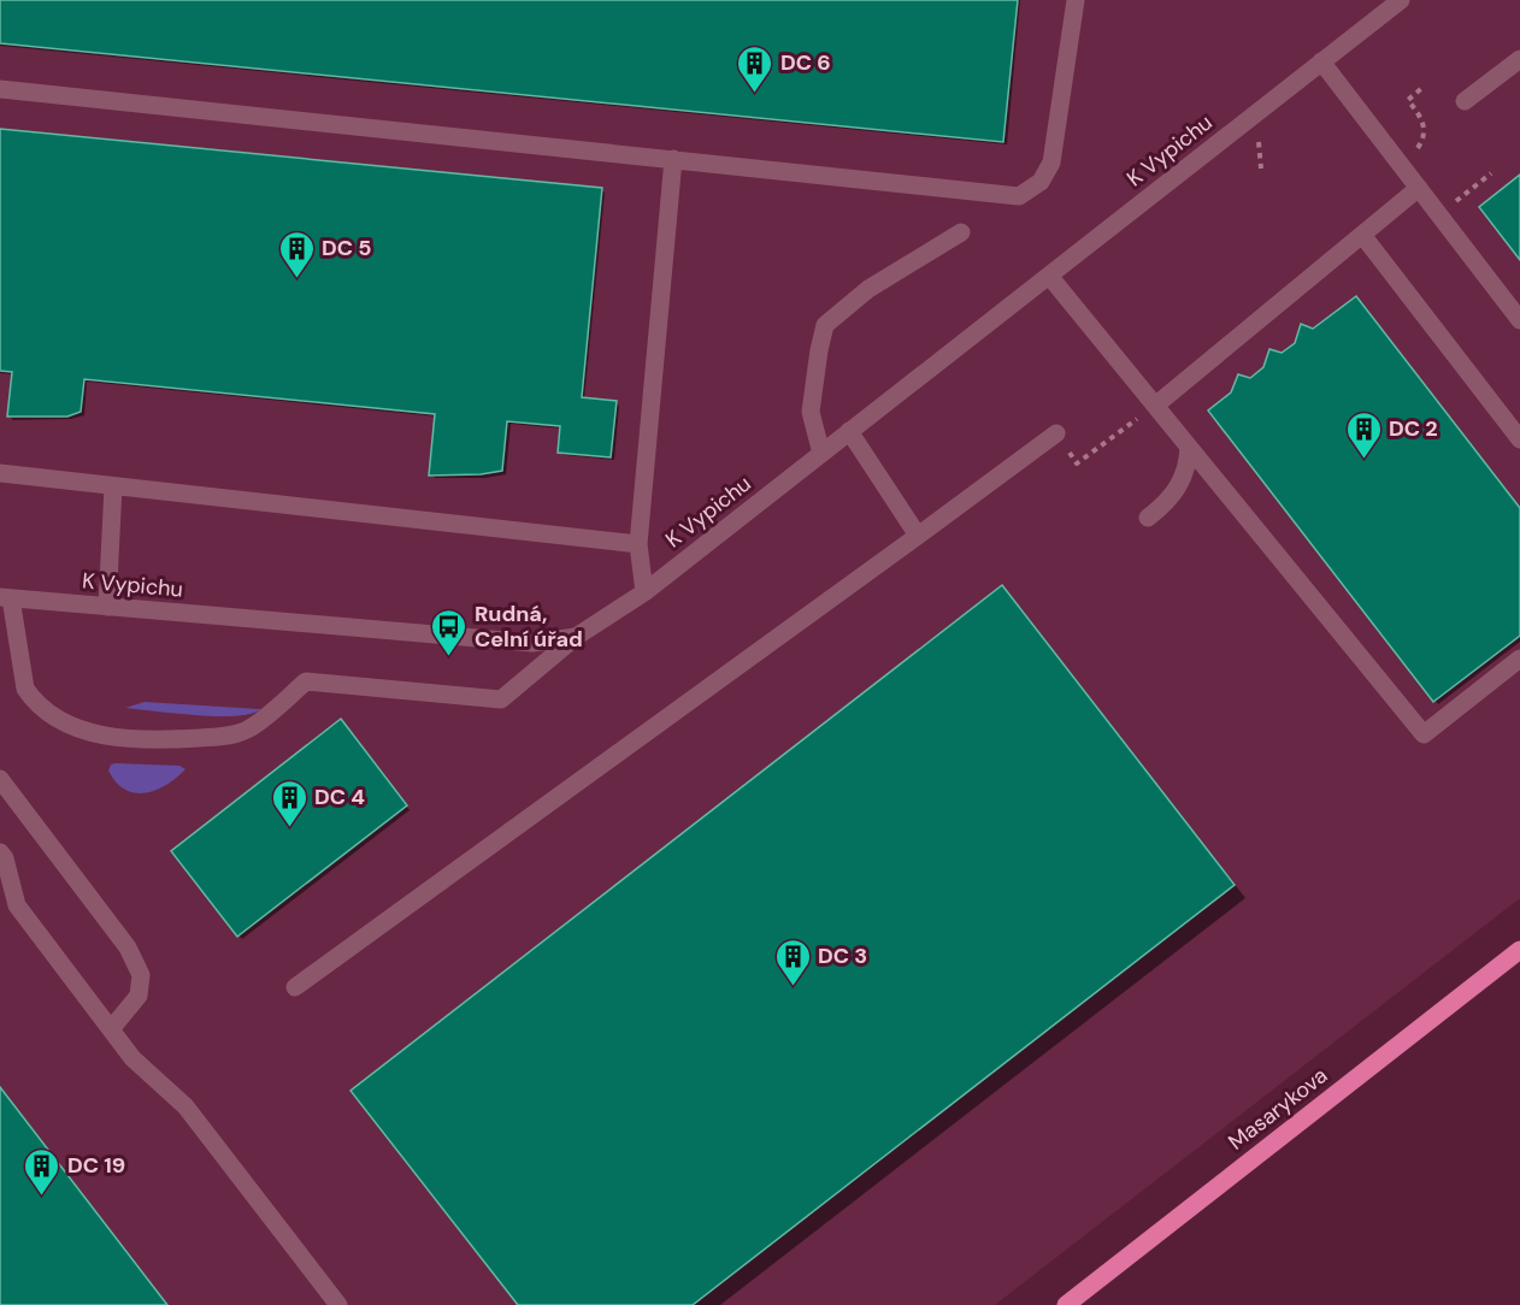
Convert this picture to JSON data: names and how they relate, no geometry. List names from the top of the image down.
{
  "streets": {
    "main road": ["Masarykova"],
    "street": ["K Vypichu"]
  },
  "places": {
    "building": [
      "DC 6",
      "DC 5",
      "DC 2",
      "DC 4",
      "DC 3",
      "DC 19"
    ],
    "bus stop": ["Rudná, Celní úřad"]
  }
}
